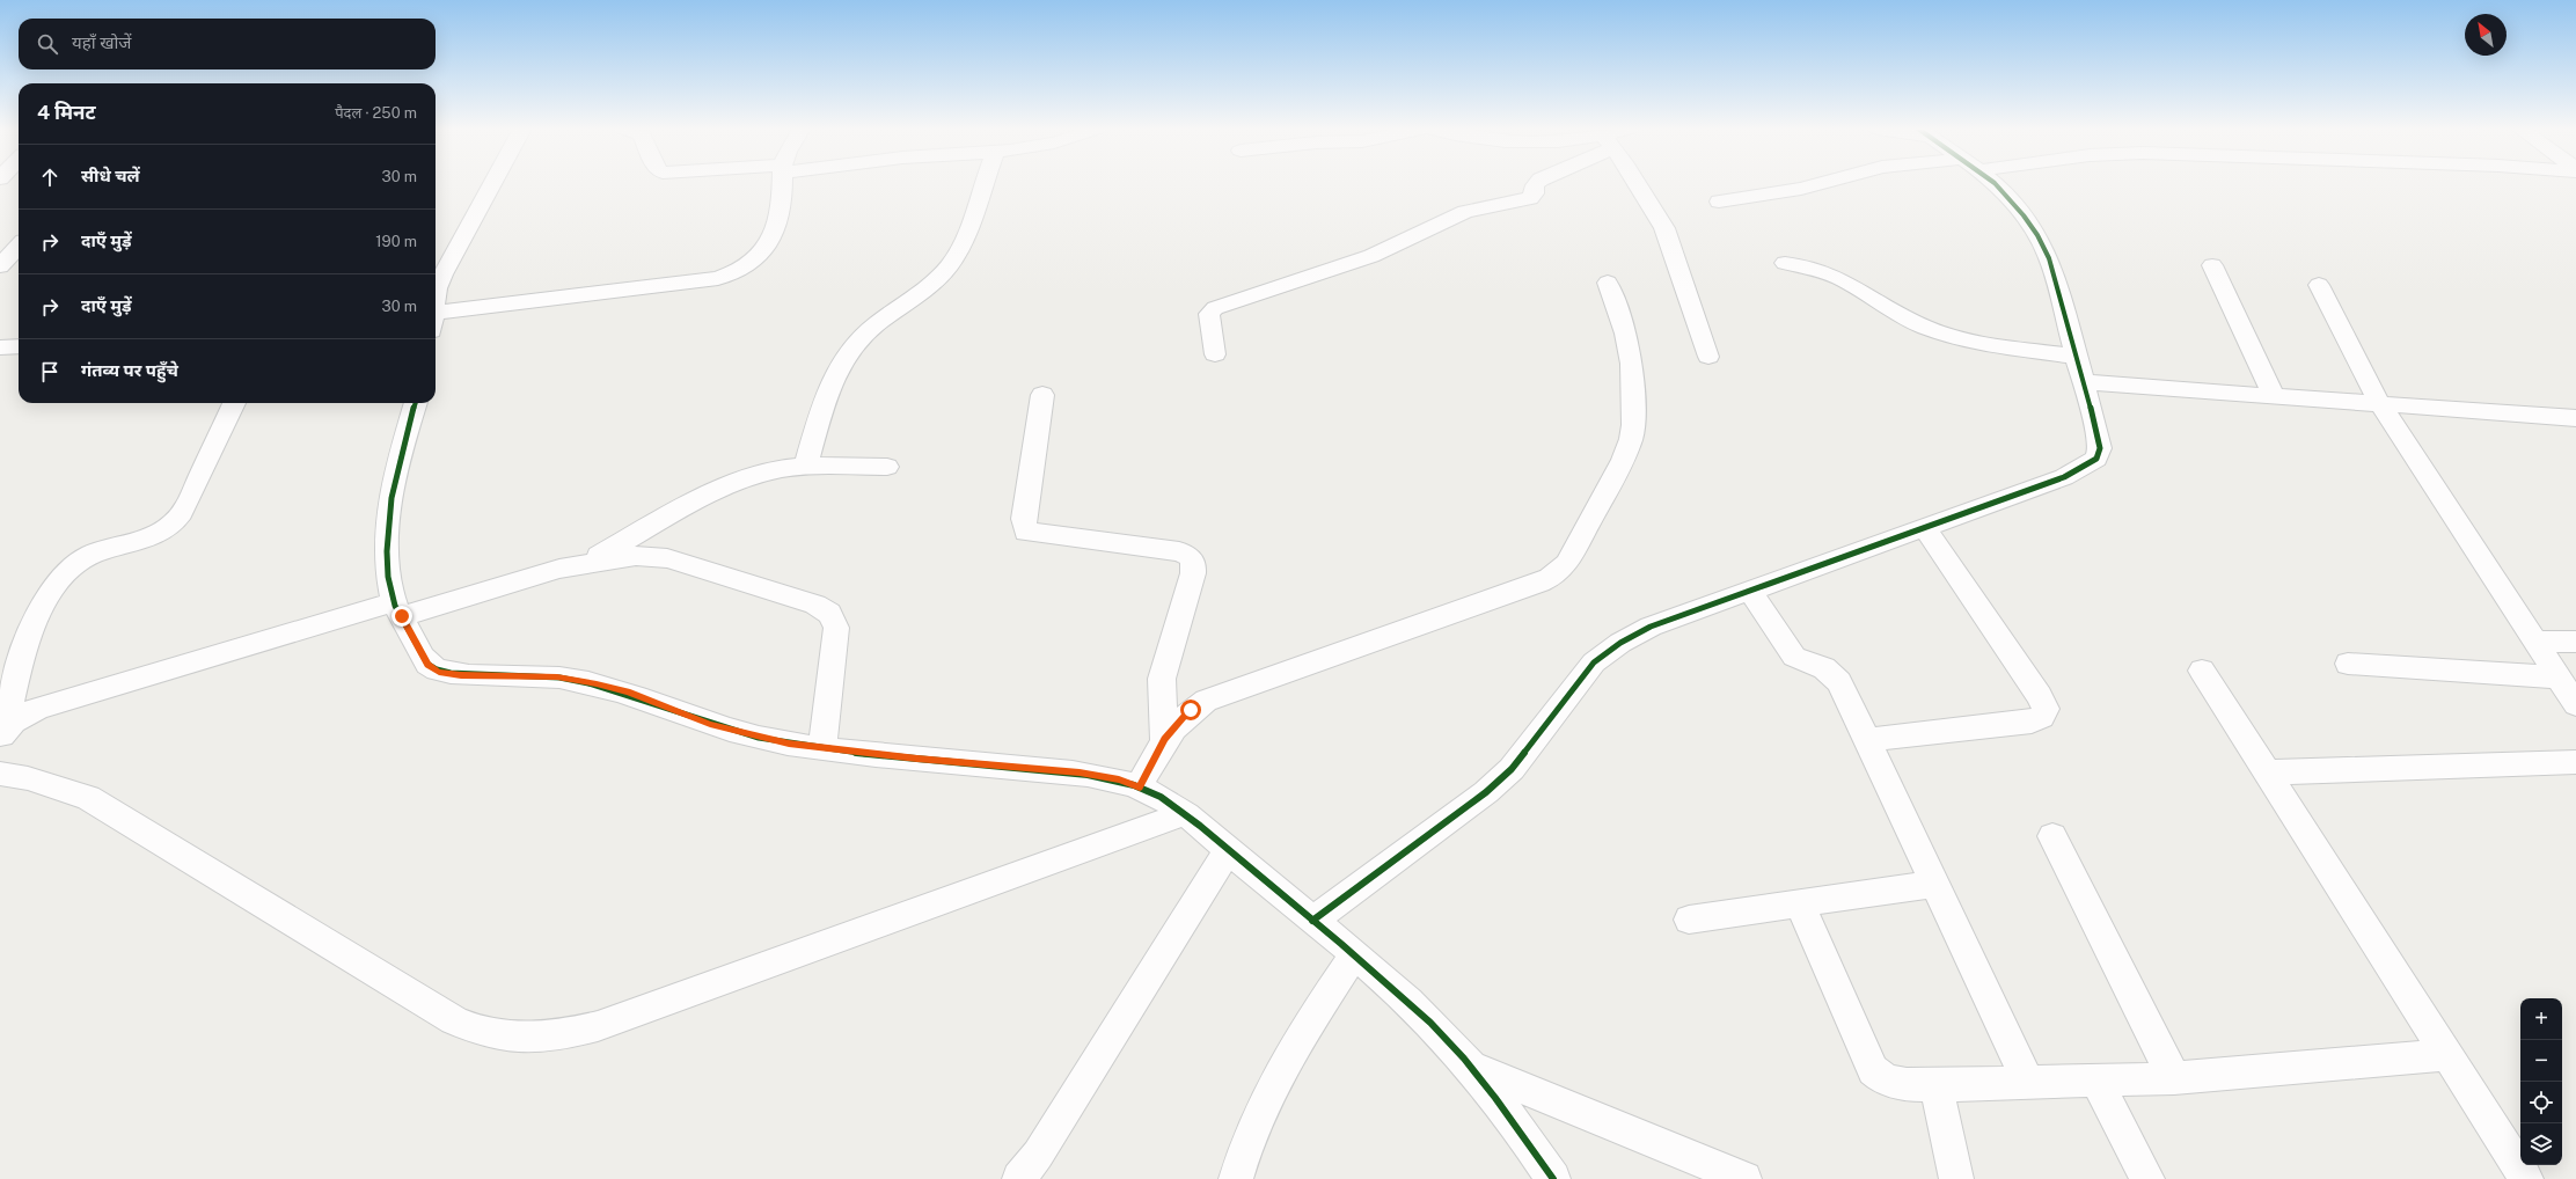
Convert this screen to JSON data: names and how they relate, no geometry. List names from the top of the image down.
{
  "north": "top left",
  "page": {
    "search": "यहाँ खोजें",
    "heading": ["4 मिनट", "पैदल · 250 m"],
    "list": [
      ["सीधे चलें", "30 m"],
      ["दाएँ मुड़ें", "190 m"],
      ["दाएँ मुड़ें", "30 m"],
      "गंतव्य पर पहुँचे"
    ],
    "map_buttons": ["+", "−"]
  }
}
